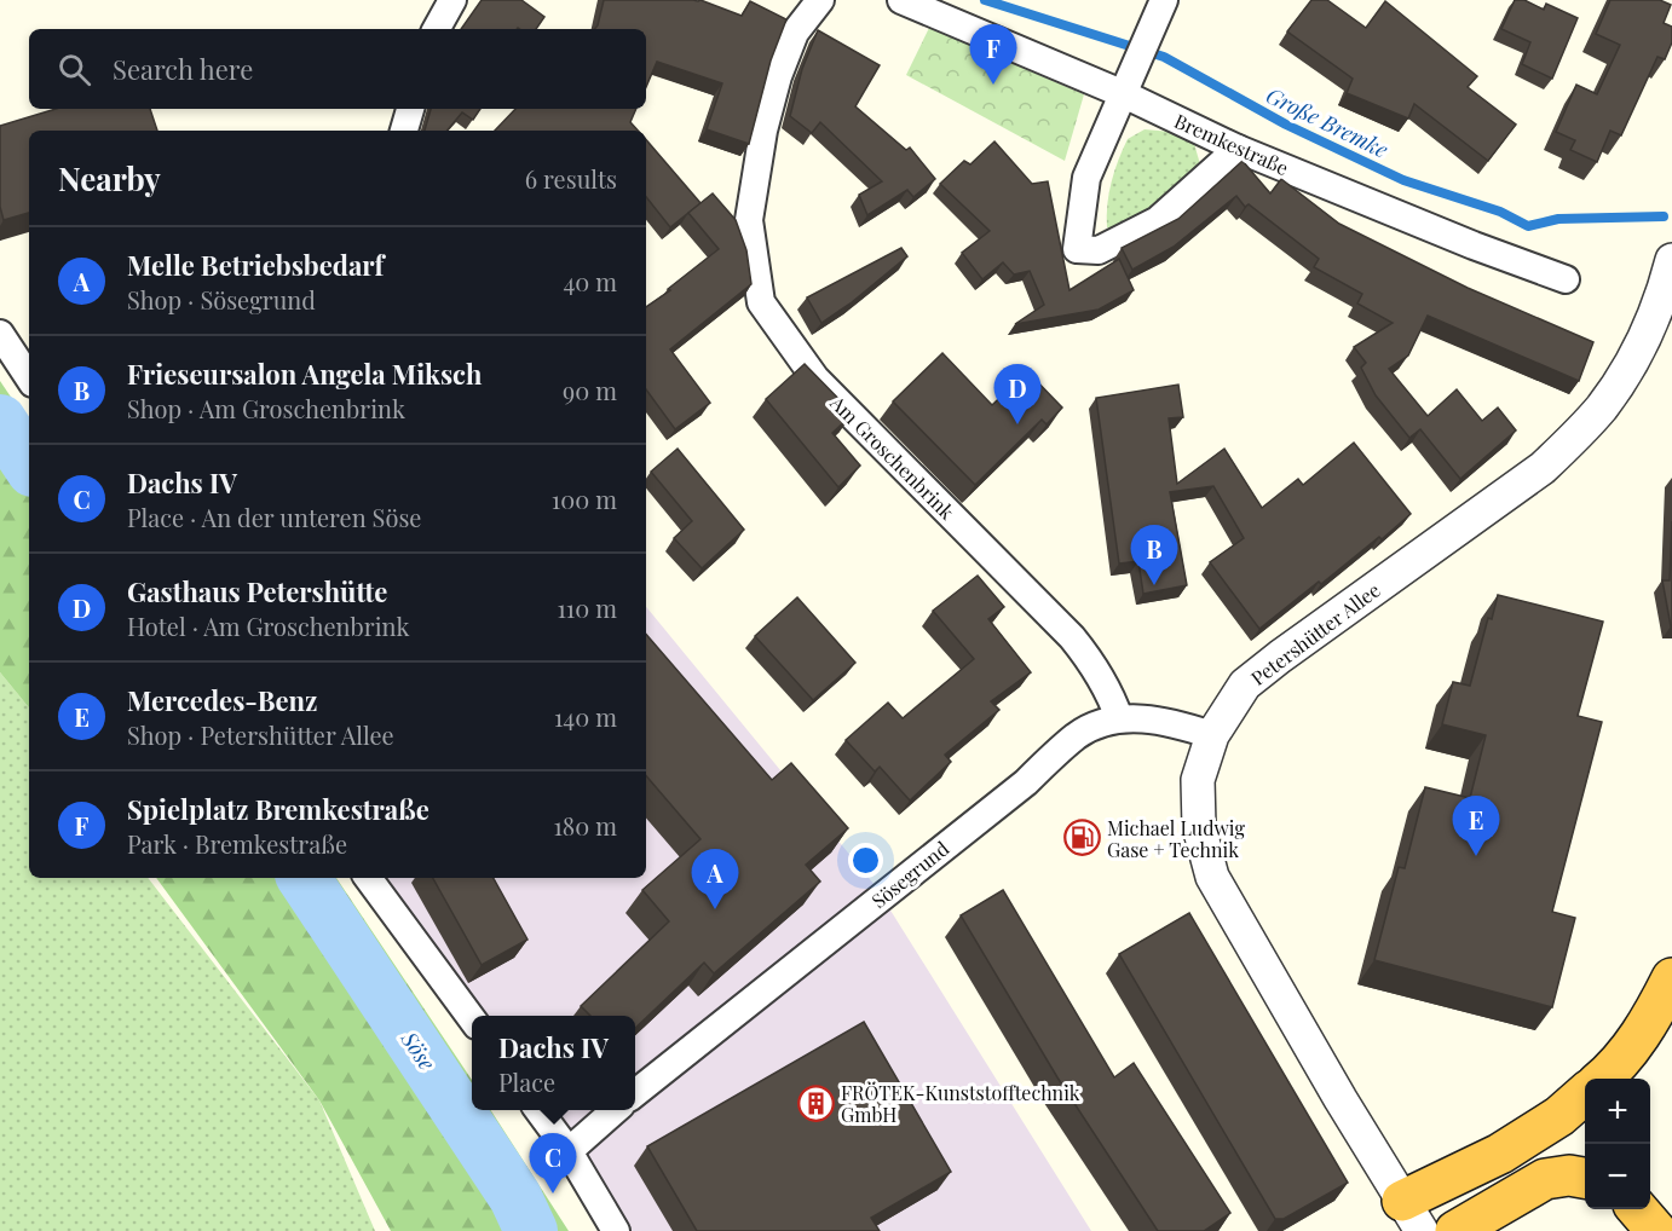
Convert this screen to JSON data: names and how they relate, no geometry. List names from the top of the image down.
{
  "streets": {
    "street": [
      "Bremkestraße",
      "Am Groschenbrink",
      "Petershütter Allee",
      "Sösegrund"
    ]
  },
  "crossings": [
    ["Am Groschenbrink", "Sösegrund"],
    ["Petershütter Allee", "Sösegrund"]
  ],
  "water": ["Große Bremke", "Söse"],
  "places": {
    "fuel station": ["Michael Ludwig Gase + Technik"],
    "building": ["FRÖTEK-Kunststofftechnik GmbH"]
  },
  "page": {
    "pins": [
      "F",
      "D",
      "B",
      "E",
      "A",
      "C"
    ],
    "search": "Search here",
    "heading": ["Nearby", "6 results"],
    "list": [
      {
        "mark": "A",
        "name": "Melle Betriebsbedarf",
        "note": "Shop · Sösegrund",
        "value": "40 m"
      },
      {
        "mark": "B",
        "name": "Frieseursalon Angela Miksch",
        "note": "Shop · Am Groschenbrink",
        "value": "90 m"
      },
      {
        "mark": "C",
        "name": "Dachs IV",
        "note": "Place · An der unteren Söse",
        "value": "100 m"
      },
      {
        "mark": "D",
        "name": "Gasthaus Petershütte",
        "note": "Hotel · Am Groschenbrink",
        "value": "110 m"
      },
      {
        "mark": "E",
        "name": "Mercedes-Benz",
        "note": "Shop · Petershütter Allee",
        "value": "140 m"
      },
      {
        "mark": "F",
        "name": "Spielplatz Bremkestraße",
        "note": "Park · Bremkestraße",
        "value": "180 m"
      }
    ],
    "popup": ["Dachs IV", "Place"],
    "map_buttons": ["+", "−"]
  }
}
